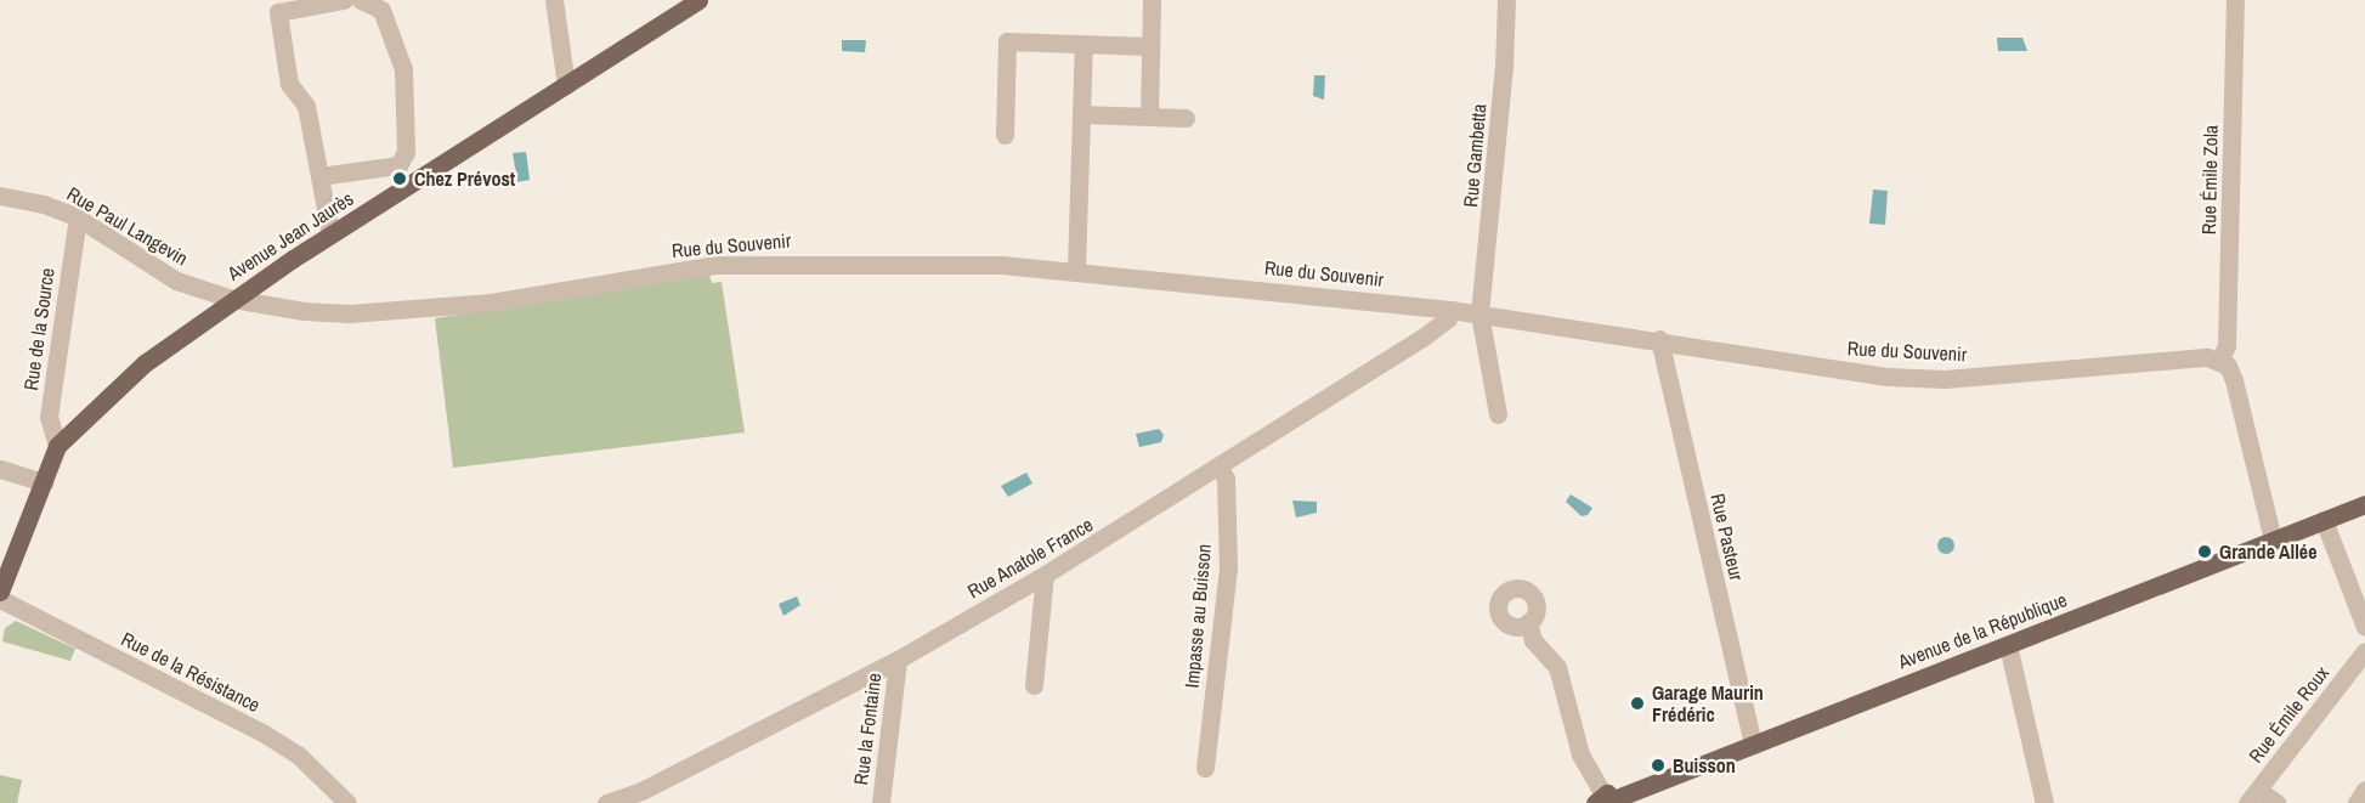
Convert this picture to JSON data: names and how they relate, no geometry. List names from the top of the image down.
{
  "streets": {
    "main road": ["Avenue Jean Jaurès", "Avenue de la République"],
    "street": [
      "Rue Gambetta",
      "Rue Émile Zola",
      "Rue Paul Langevin",
      "Rue du Souvenir",
      "Rue de la Source",
      "Rue Pasteur",
      "Rue Anatole France",
      "Impasse au Buisson",
      "Rue de la Résistance",
      "Rue Émile Roux",
      "Rue la Fontaine"
    ]
  },
  "crossings": [
    ["Rue Gambetta", "Rue du Souvenir"],
    ["Rue Émile Zola", "Rue du Souvenir"],
    ["Rue Paul Langevin", "Avenue Jean Jaurès"],
    ["Rue Paul Langevin", "Rue du Souvenir"],
    ["Rue Paul Langevin", "Rue de la Source"],
    ["Avenue Jean Jaurès", "Rue du Souvenir"],
    ["Avenue Jean Jaurès", "Rue de la Source"],
    ["Rue du Souvenir", "Rue Pasteur"],
    ["Rue du Souvenir", "Rue Anatole France"],
    ["Rue Pasteur", "Avenue de la République"],
    ["Rue Anatole France", "Impasse au Buisson"],
    ["Rue Anatole France", "Rue la Fontaine"]
  ],
  "places": [
    "Chez Prévost",
    "Grande Allée",
    "Garage Maurin Frédéric",
    "Buisson"
  ]
}
